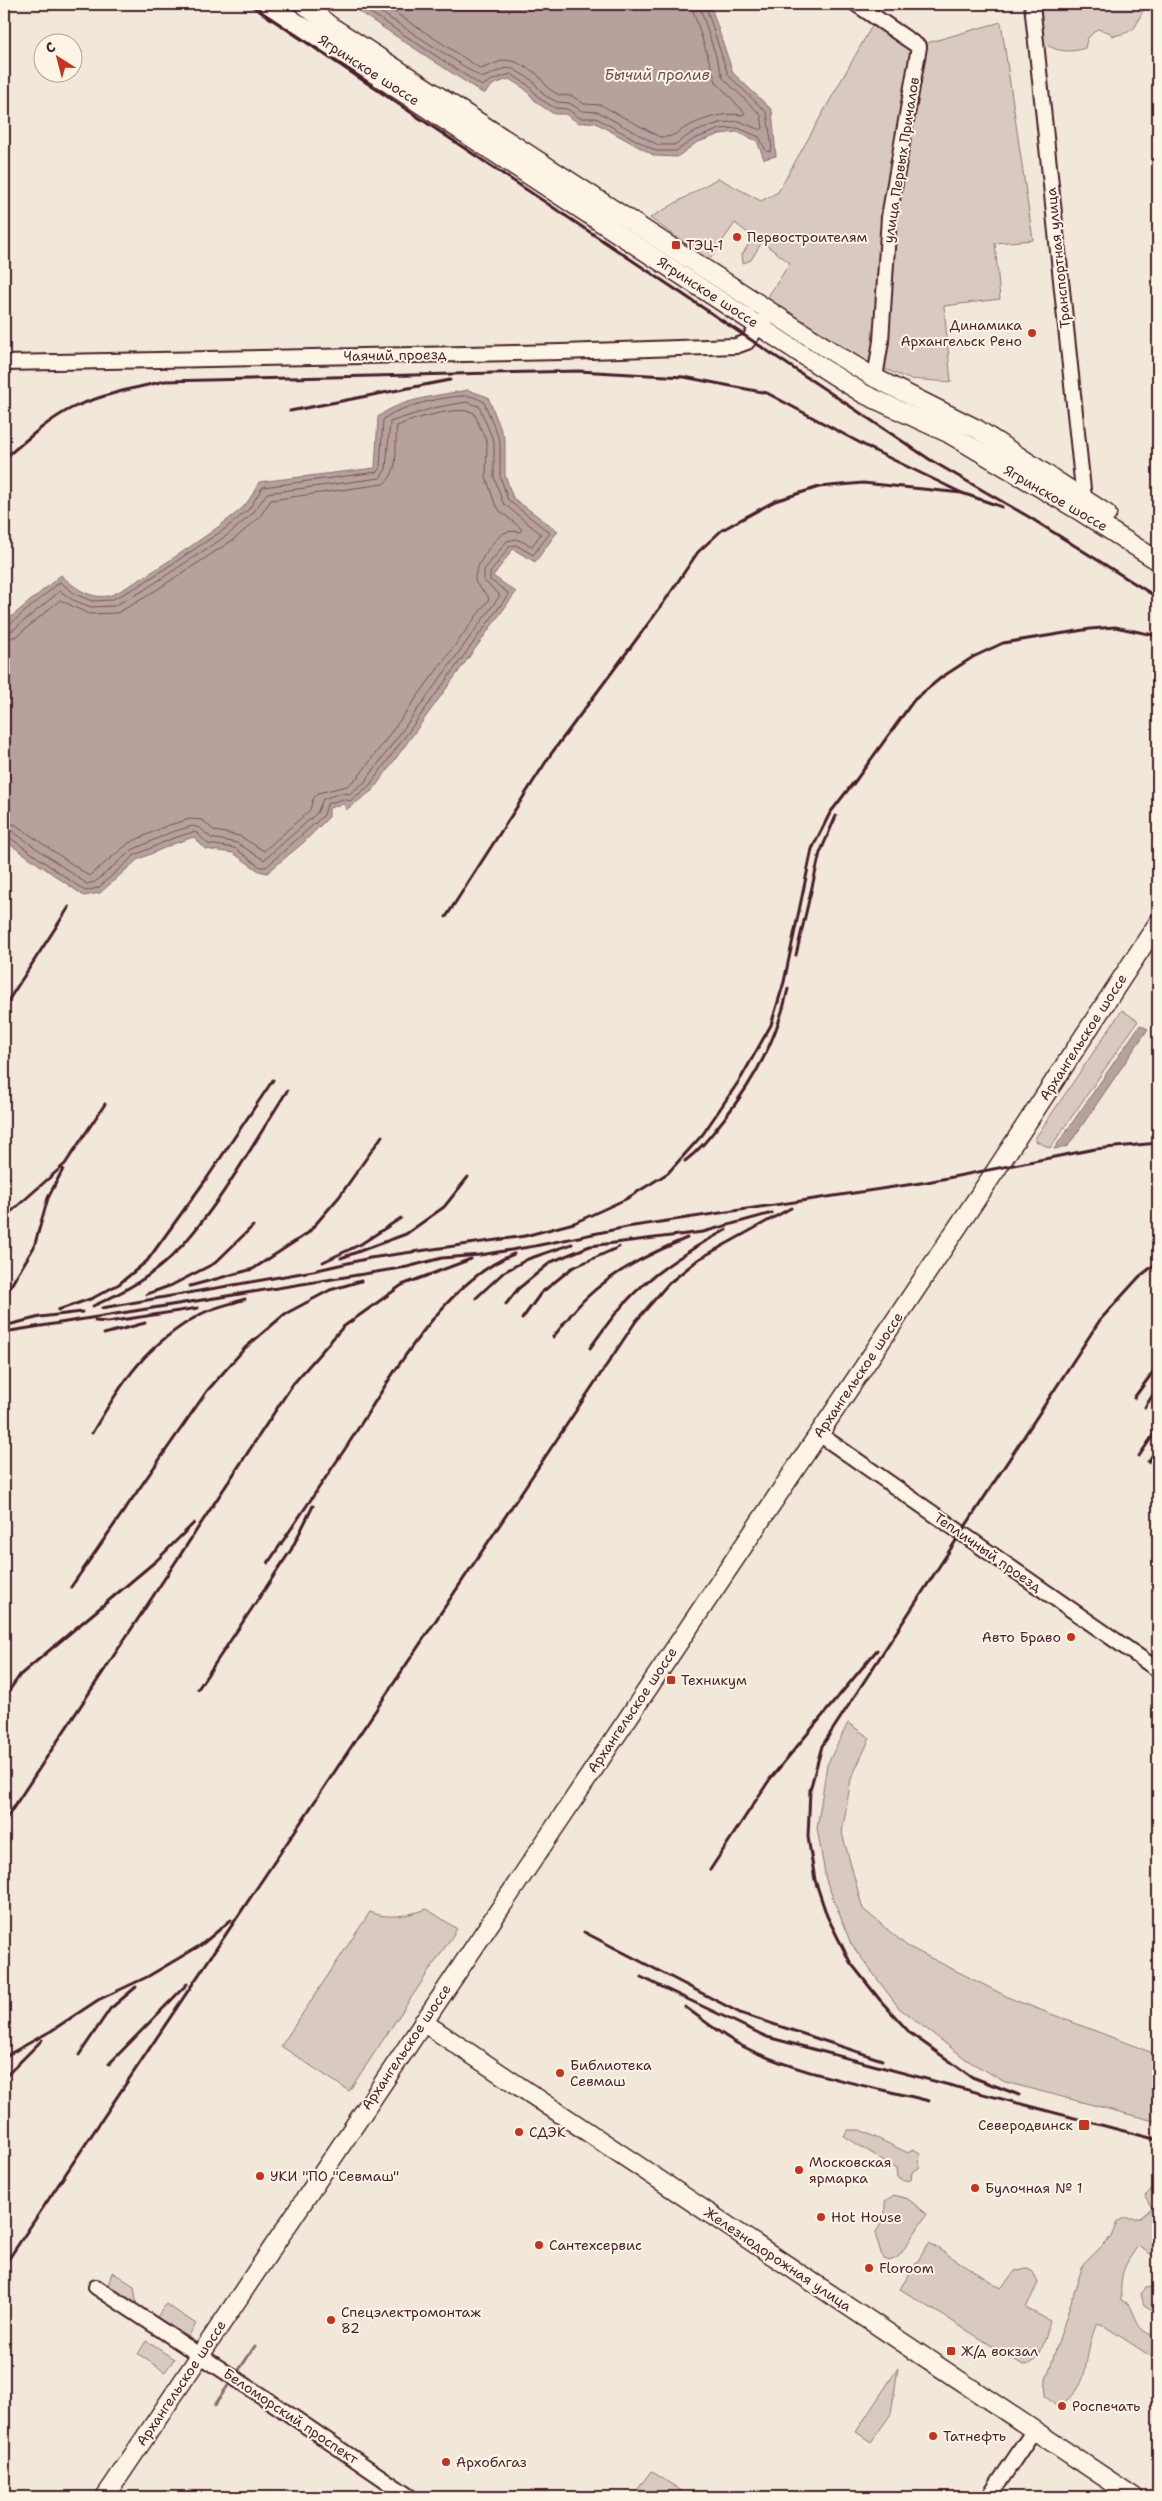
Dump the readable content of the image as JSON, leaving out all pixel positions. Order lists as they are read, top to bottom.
{
  "streets": {
    "main road": ["Ягринское шоссе", "Архангельское шоссе", "Железнодорожная улица"],
    "street": [
      "улица Первых Причалов",
      "Транспортная улица",
      "Чаячий проезд",
      "Тепличный проезд",
      "Беломорский проспект"
    ]
  },
  "crossings": [
    ["Ягринское шоссе", "улица Первых Причалов"],
    ["Ягринское шоссе", "Транспортная улица"],
    ["Ягринское шоссе", "Чаячий проезд"],
    ["Архангельское шоссе", "Тепличный проезд"],
    ["Архангельское шоссе", "Железнодорожная улица"],
    ["Архангельское шоссе", "Беломорский проспект"]
  ],
  "water": ["Бычий пролив"],
  "places": {
    "other": [
      "Первостроителям",
      "Динамика Архангельск Рено",
      "Авто Браво",
      "Библиотека Севмаш",
      "СДЭК",
      "Московская ярмарка",
      "УКИ \"ПО \"Севмаш\"",
      "Булочная № 1",
      "Hot House",
      "Сантехсервис",
      "Floroom",
      "Спецэлектромонтаж 82",
      "Роспечать",
      "Татнефть",
      "Архоблгаз"
    ],
    "transit": [
      "ТЭЦ-1",
      "Техникум",
      "Северодвинск",
      "Ж/д вокзал"
    ]
  },
  "north": "top left"
}
